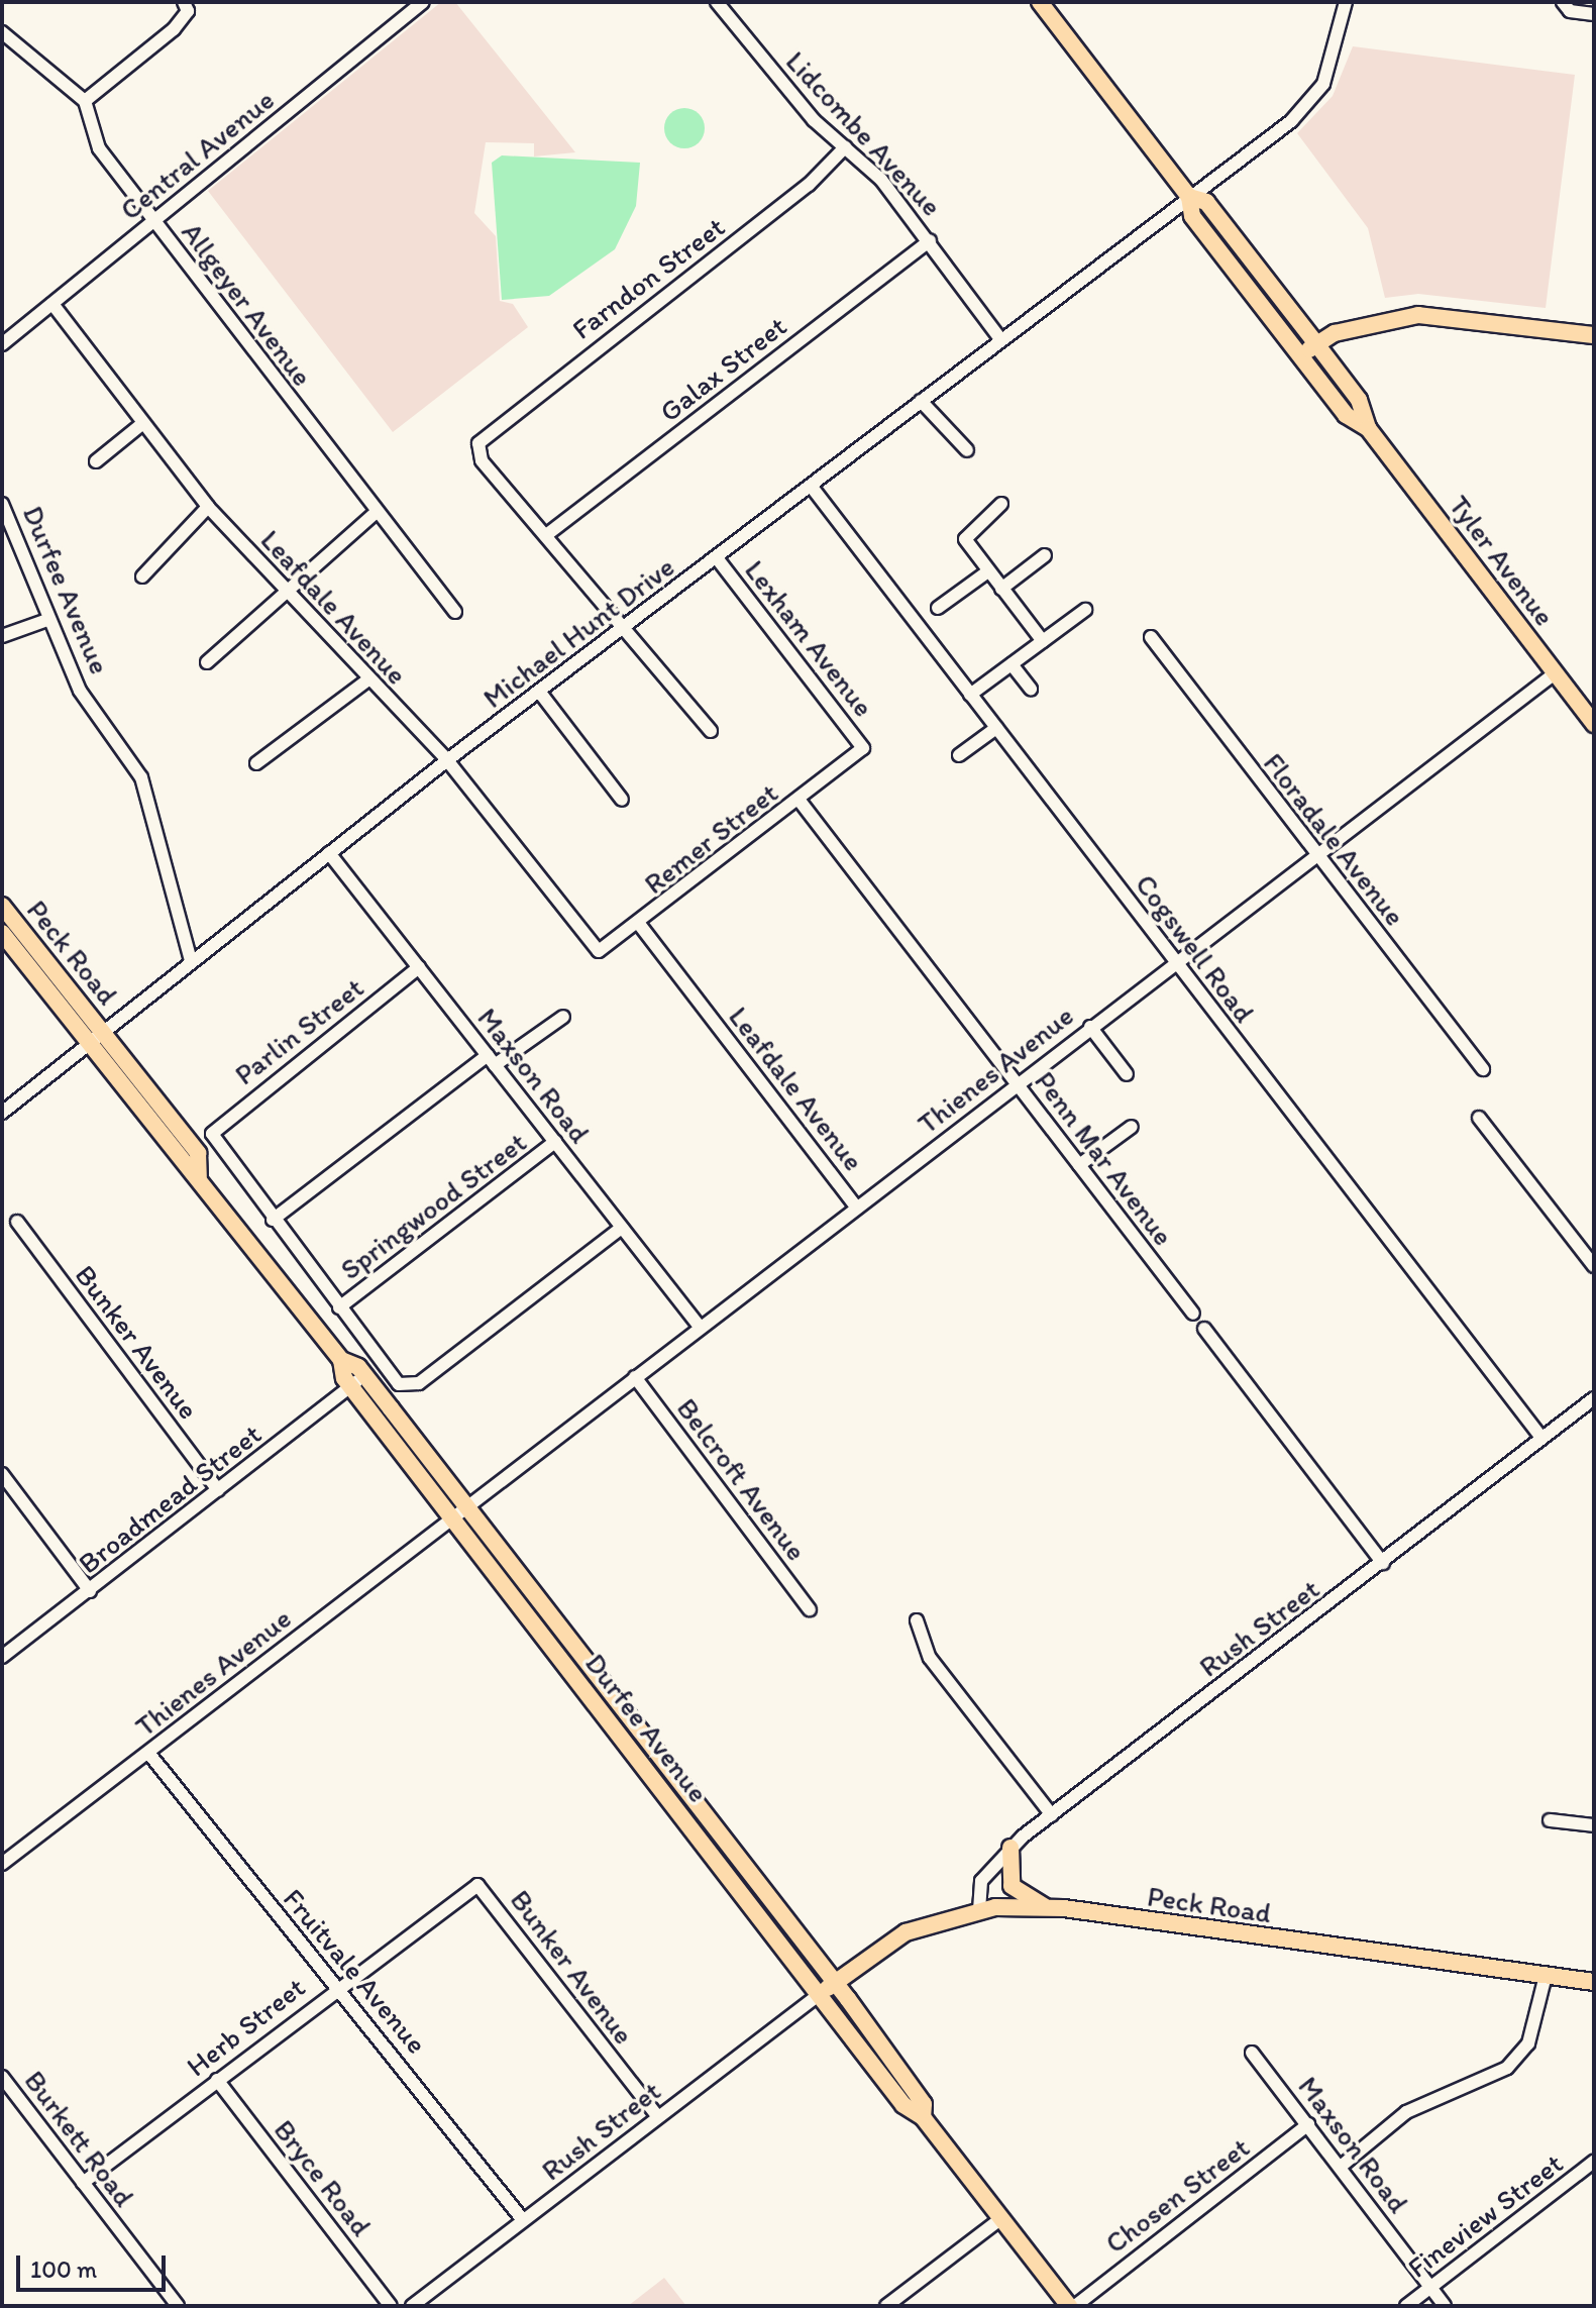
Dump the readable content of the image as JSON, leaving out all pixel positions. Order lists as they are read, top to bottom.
{
  "streets": {
    "main road": ["Tyler Avenue", "Durfee Avenue", "Peck Road"],
    "street": [
      "Lidcombe Avenue",
      "Central Avenue",
      "Farndon Street",
      "Allgeyer Avenue",
      "Galax Street",
      "Leafdale Avenue",
      "Michael Hunt Drive",
      "Lexham Avenue",
      "Remer Street",
      "Floradale Avenue",
      "Cogswell Road",
      "Parlin Street",
      "Thienes Avenue",
      "Maxson Road",
      "Penn Mar Avenue",
      "Springwood Street",
      "Bunker Avenue",
      "Belcroft Avenue",
      "Broadmead Street",
      "Rush Street",
      "Fruitvale Avenue",
      "Herb Street",
      "Burkett Road",
      "Bryce Road",
      "Chosen Street",
      "Fineview Street"
    ]
  },
  "crossings": [
    ["Lidcombe Avenue", "Farndon Street"],
    ["Lidcombe Avenue", "Galax Street"],
    ["Lidcombe Avenue", "Michael Hunt Drive"],
    ["Central Avenue", "Allgeyer Avenue"],
    ["Central Avenue", "Leafdale Avenue"],
    ["Farndon Street", "Galax Street"],
    ["Tyler Avenue", "Michael Hunt Drive"],
    ["Tyler Avenue", "Thienes Avenue"],
    ["Durfee Avenue", "Michael Hunt Drive"],
    ["Durfee Avenue", "Peck Road"],
    ["Durfee Avenue", "Thienes Avenue"],
    ["Durfee Avenue", "Broadmead Street"],
    ["Durfee Avenue", "Rush Street"],
    ["Leafdale Avenue", "Michael Hunt Drive"],
    ["Leafdale Avenue", "Remer Street"],
    ["Leafdale Avenue", "Thienes Avenue"],
    ["Michael Hunt Drive", "Lexham Avenue"],
    ["Michael Hunt Drive", "Cogswell Road"],
    ["Michael Hunt Drive", "Peck Road"],
    ["Michael Hunt Drive", "Maxson Road"],
    ["Lexham Avenue", "Remer Street"],
    ["Remer Street", "Penn Mar Avenue"],
    ["Floradale Avenue", "Thienes Avenue"],
    ["Cogswell Road", "Thienes Avenue"],
    ["Cogswell Road", "Rush Street"],
    ["Peck Road", "Rush Street"],
    ["Parlin Street", "Maxson Road"],
    ["Thienes Avenue", "Maxson Road"],
    ["Thienes Avenue", "Penn Mar Avenue"],
    ["Thienes Avenue", "Belcroft Avenue"],
    ["Thienes Avenue", "Fruitvale Avenue"],
    ["Maxson Road", "Springwood Street"],
    ["Maxson Road", "Chosen Street"],
    ["Maxson Road", "Fineview Street"],
    ["Bunker Avenue", "Broadmead Street"],
    ["Bunker Avenue", "Rush Street"],
    ["Bunker Avenue", "Herb Street"],
    ["Rush Street", "Fruitvale Avenue"],
    ["Fruitvale Avenue", "Herb Street"],
    ["Herb Street", "Burkett Road"],
    ["Herb Street", "Bryce Road"]
  ],
  "scale_bar": "100 m"
}
